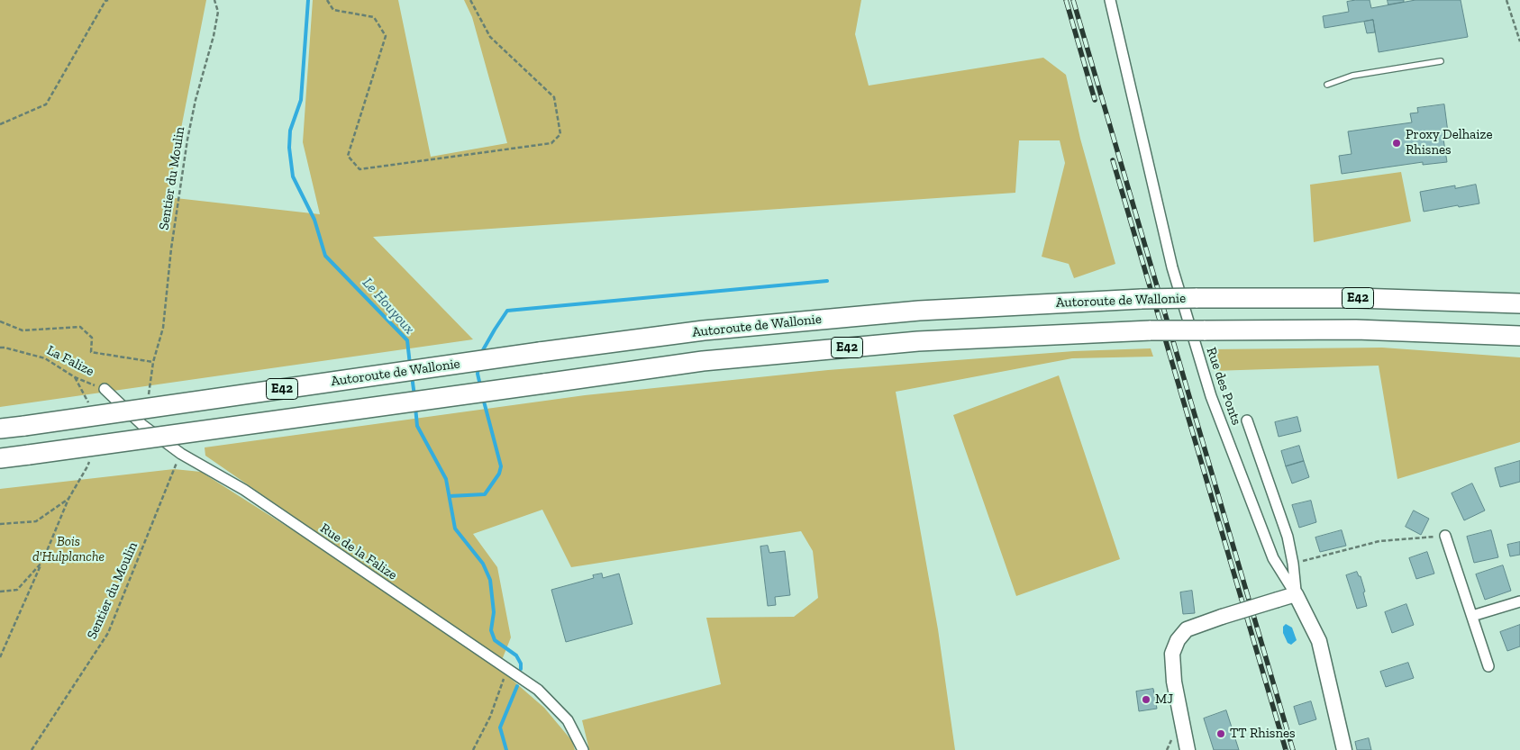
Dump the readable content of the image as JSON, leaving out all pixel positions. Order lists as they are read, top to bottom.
{
  "streets": {
    "highway": ["E42", "Autoroute de Wallonie"],
    "street": ["Rue des Ponts", "Rue de la Falize"],
    "path": ["Sentier du Moulin", "La Falize"]
  },
  "crossings": [
    ["Sentier du Moulin", "Rue de la Falize"],
    ["La Falize", "Rue de la Falize"]
  ],
  "water": ["Le Houyoux"],
  "parks": ["Bois d'Hulplanche"],
  "places": ["Proxy Delhaize Rhisnes", "MJ", "TT Rhisnes"]
}
